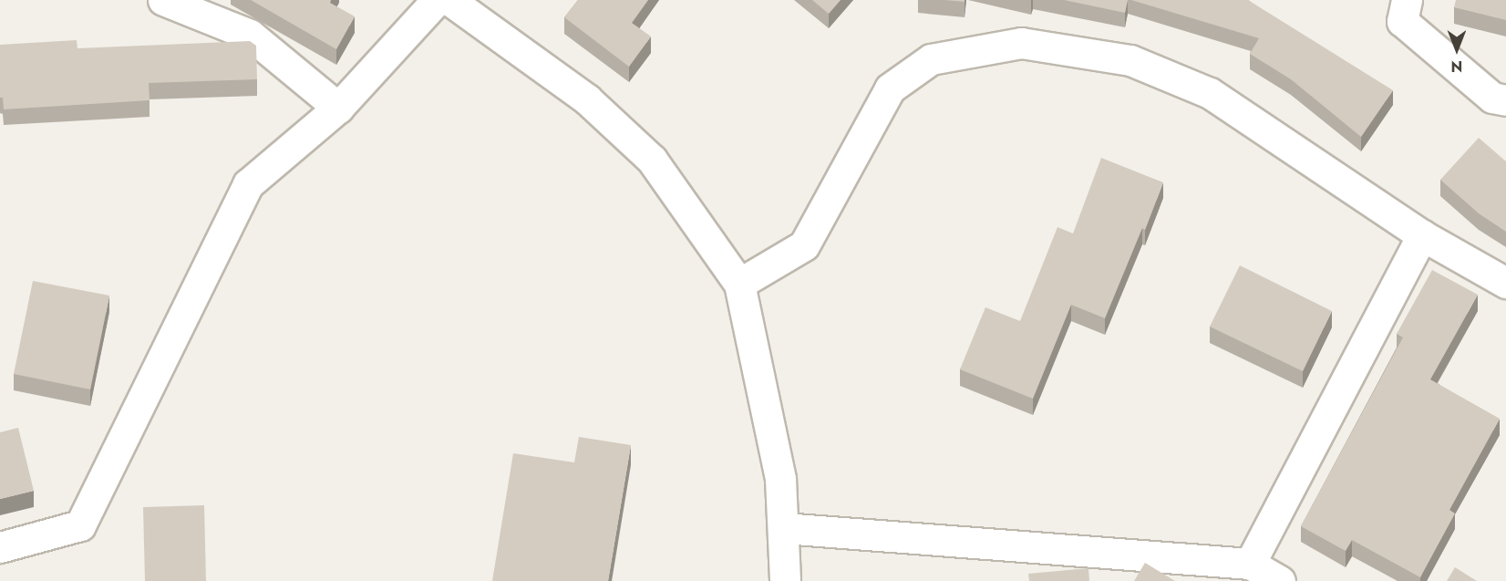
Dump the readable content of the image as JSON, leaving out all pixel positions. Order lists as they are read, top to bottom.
{
  "north": "bottom"
}
